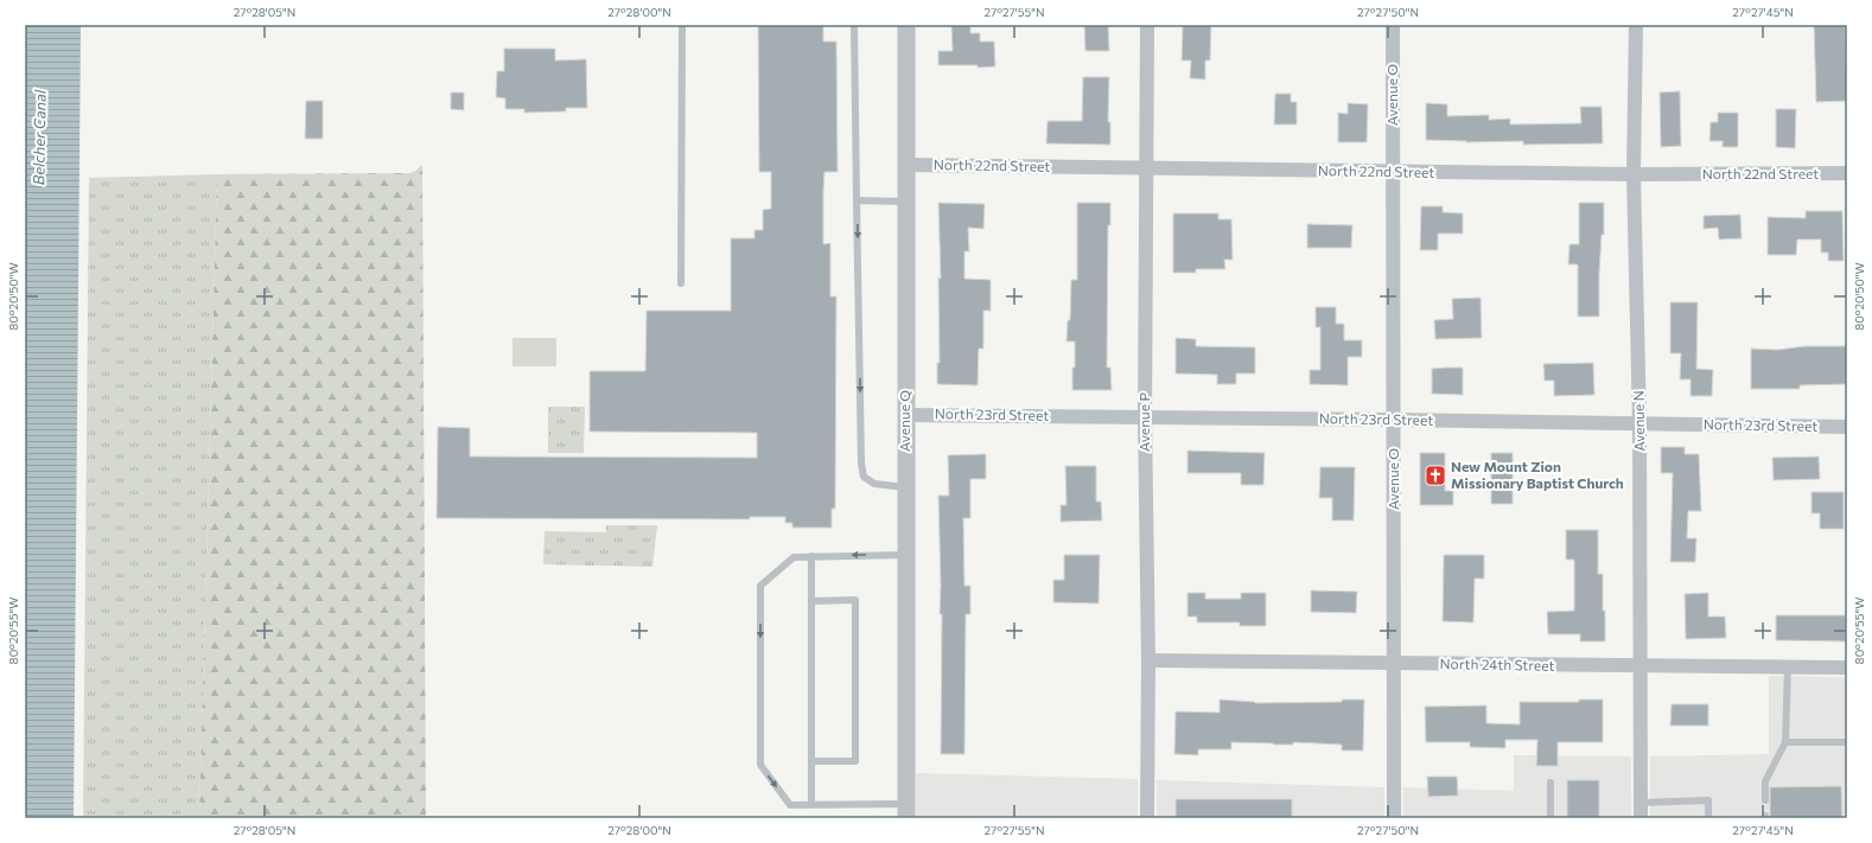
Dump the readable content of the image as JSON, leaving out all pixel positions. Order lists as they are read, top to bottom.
{
  "streets": {
    "street": [
      "Avenue O",
      "North 22nd Street",
      "North 23rd Street",
      "Avenue Q",
      "Avenue N",
      "Avenue P",
      "North 24th Street"
    ]
  },
  "crossings": [
    ["Avenue O", "North 22nd Street"],
    ["Avenue O", "North 23rd Street"],
    ["Avenue O", "North 24th Street"],
    ["North 22nd Street", "Avenue Q"],
    ["North 22nd Street", "Avenue N"],
    ["North 22nd Street", "Avenue P"],
    ["North 23rd Street", "Avenue Q"],
    ["North 23rd Street", "Avenue N"],
    ["North 23rd Street", "Avenue P"],
    ["Avenue N", "North 24th Street"],
    ["Avenue P", "North 24th Street"]
  ],
  "water": ["Belcher Canal"],
  "places": {
    "church": ["New Mount Zion Missionary Baptist Church"]
  },
  "coordinates": [
    "27°28'05\"N",
    "27°28'00\"N",
    "27°27'55\"N",
    "27°27'50\"N",
    "27°27'45\"N",
    "80°20'50\"W",
    "80°20'55\"W"
  ]
}
